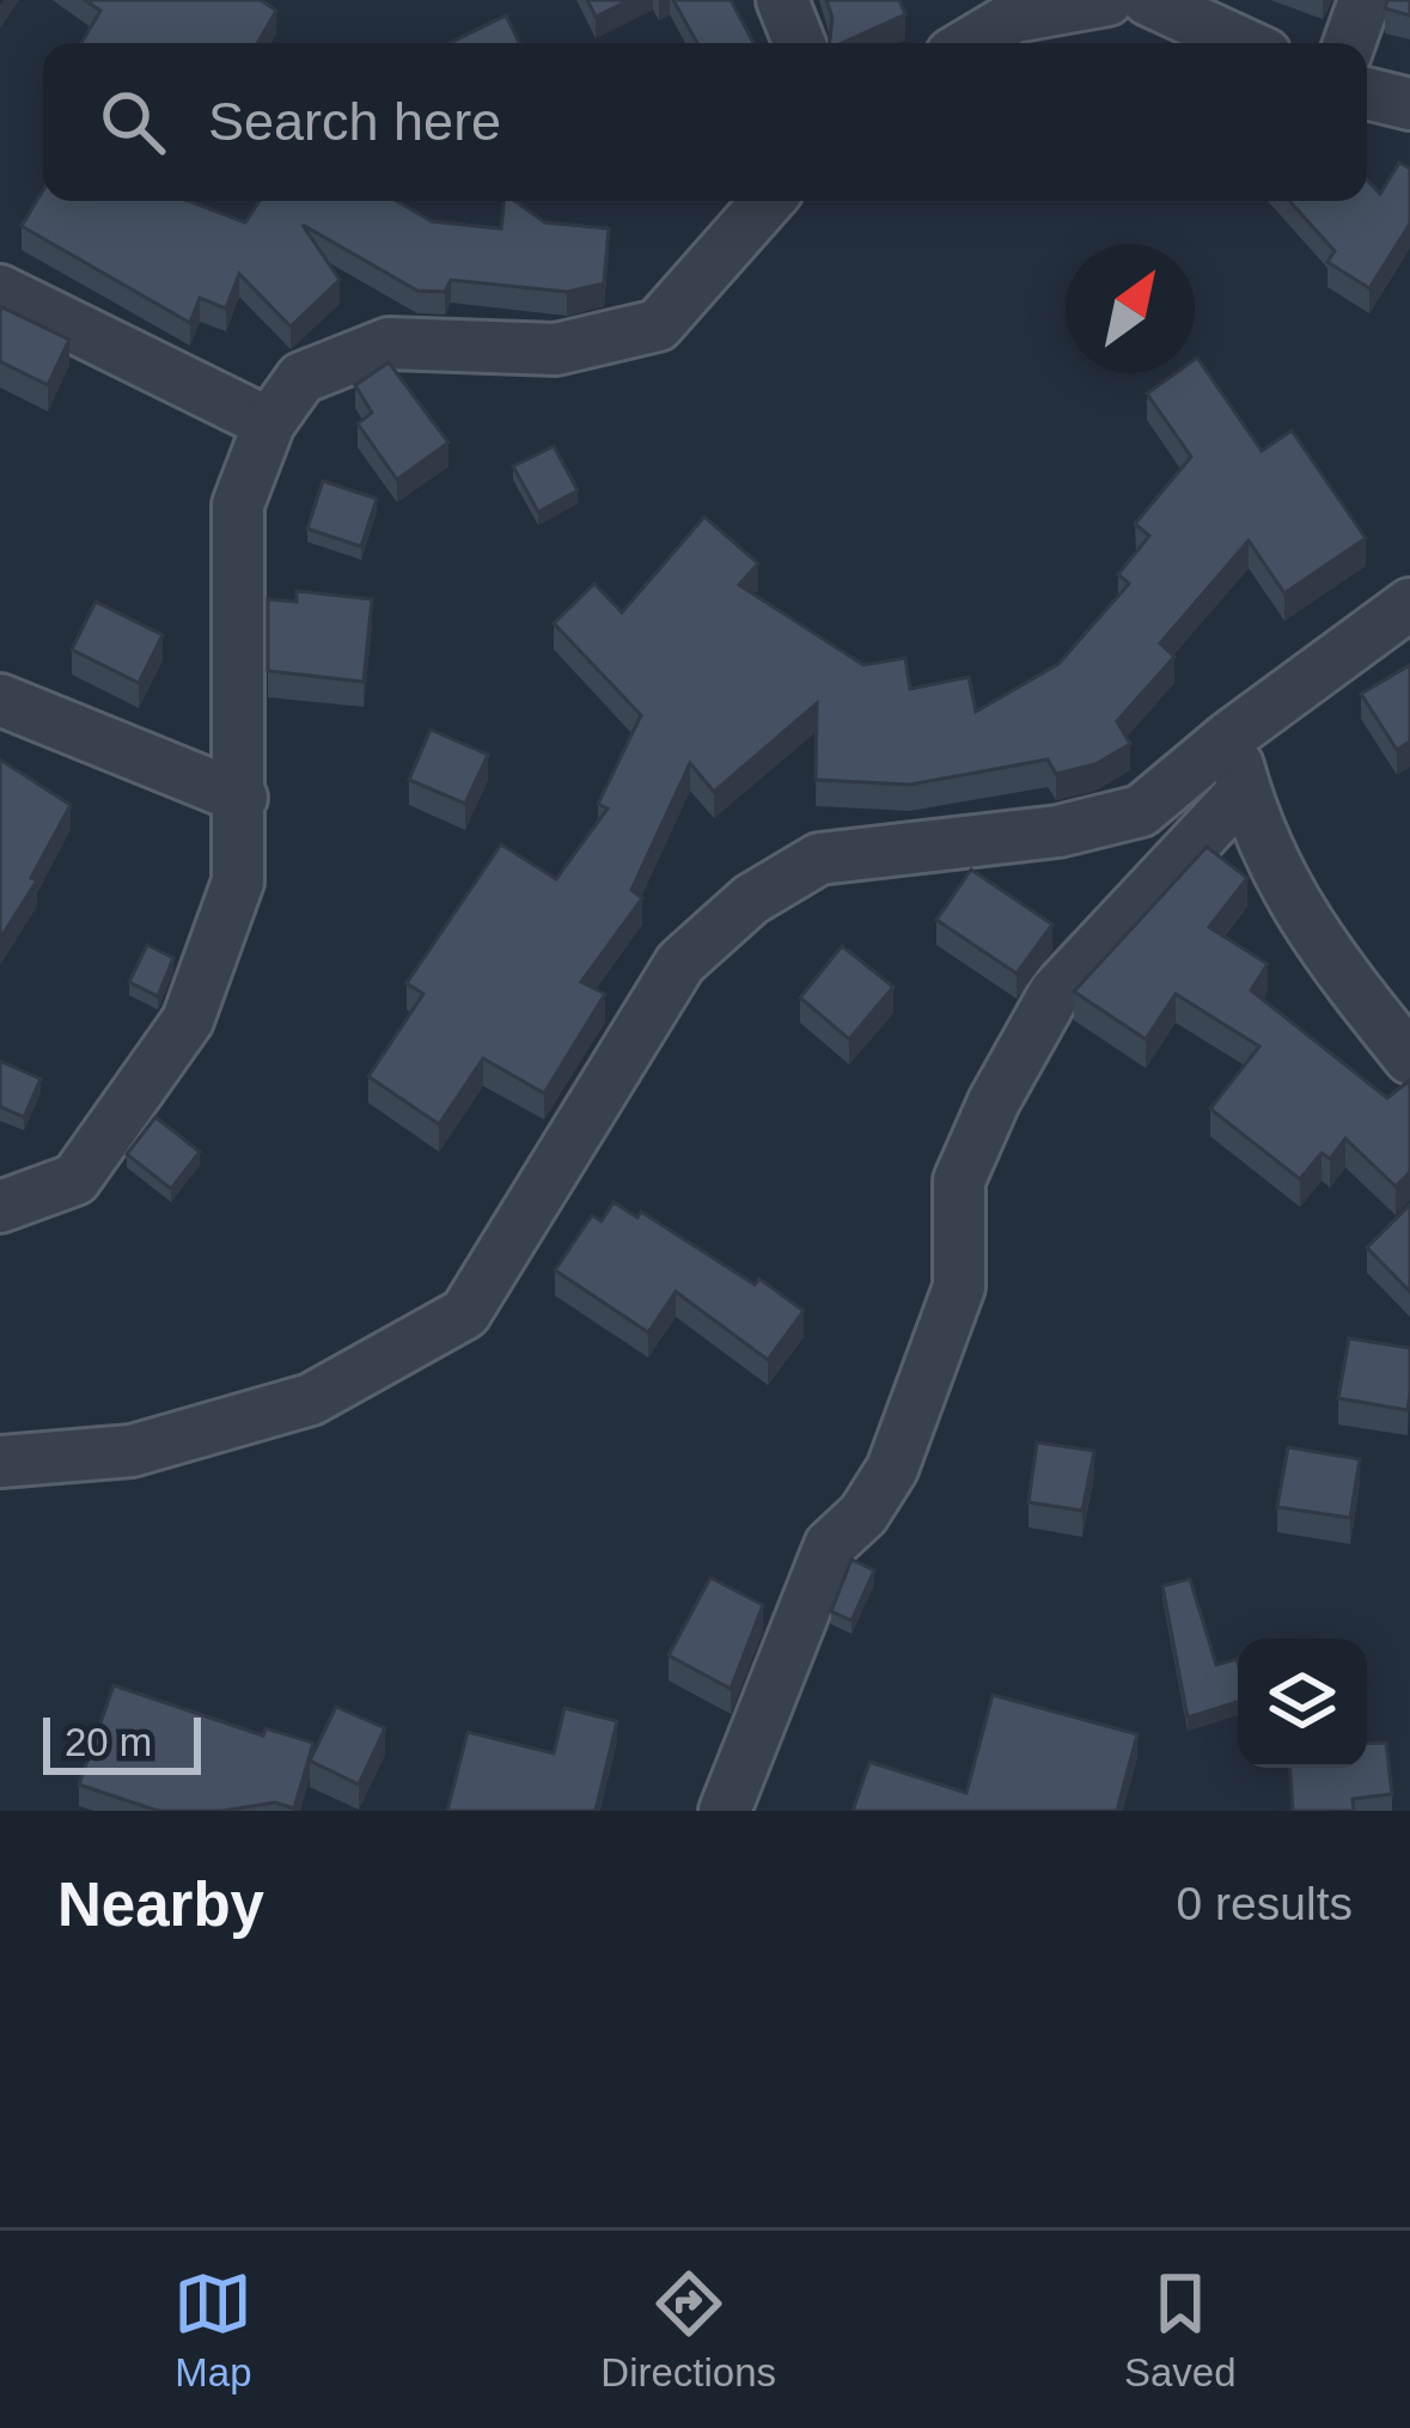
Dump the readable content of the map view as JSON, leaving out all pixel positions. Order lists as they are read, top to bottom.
{
  "scale_bar": "20 m",
  "north": "top right",
  "page": {
    "search": "Search here",
    "scale": "20 m",
    "heading": ["Nearby", "0 results"],
    "nav": ["Map", "Directions", "Saved"]
  }
}
